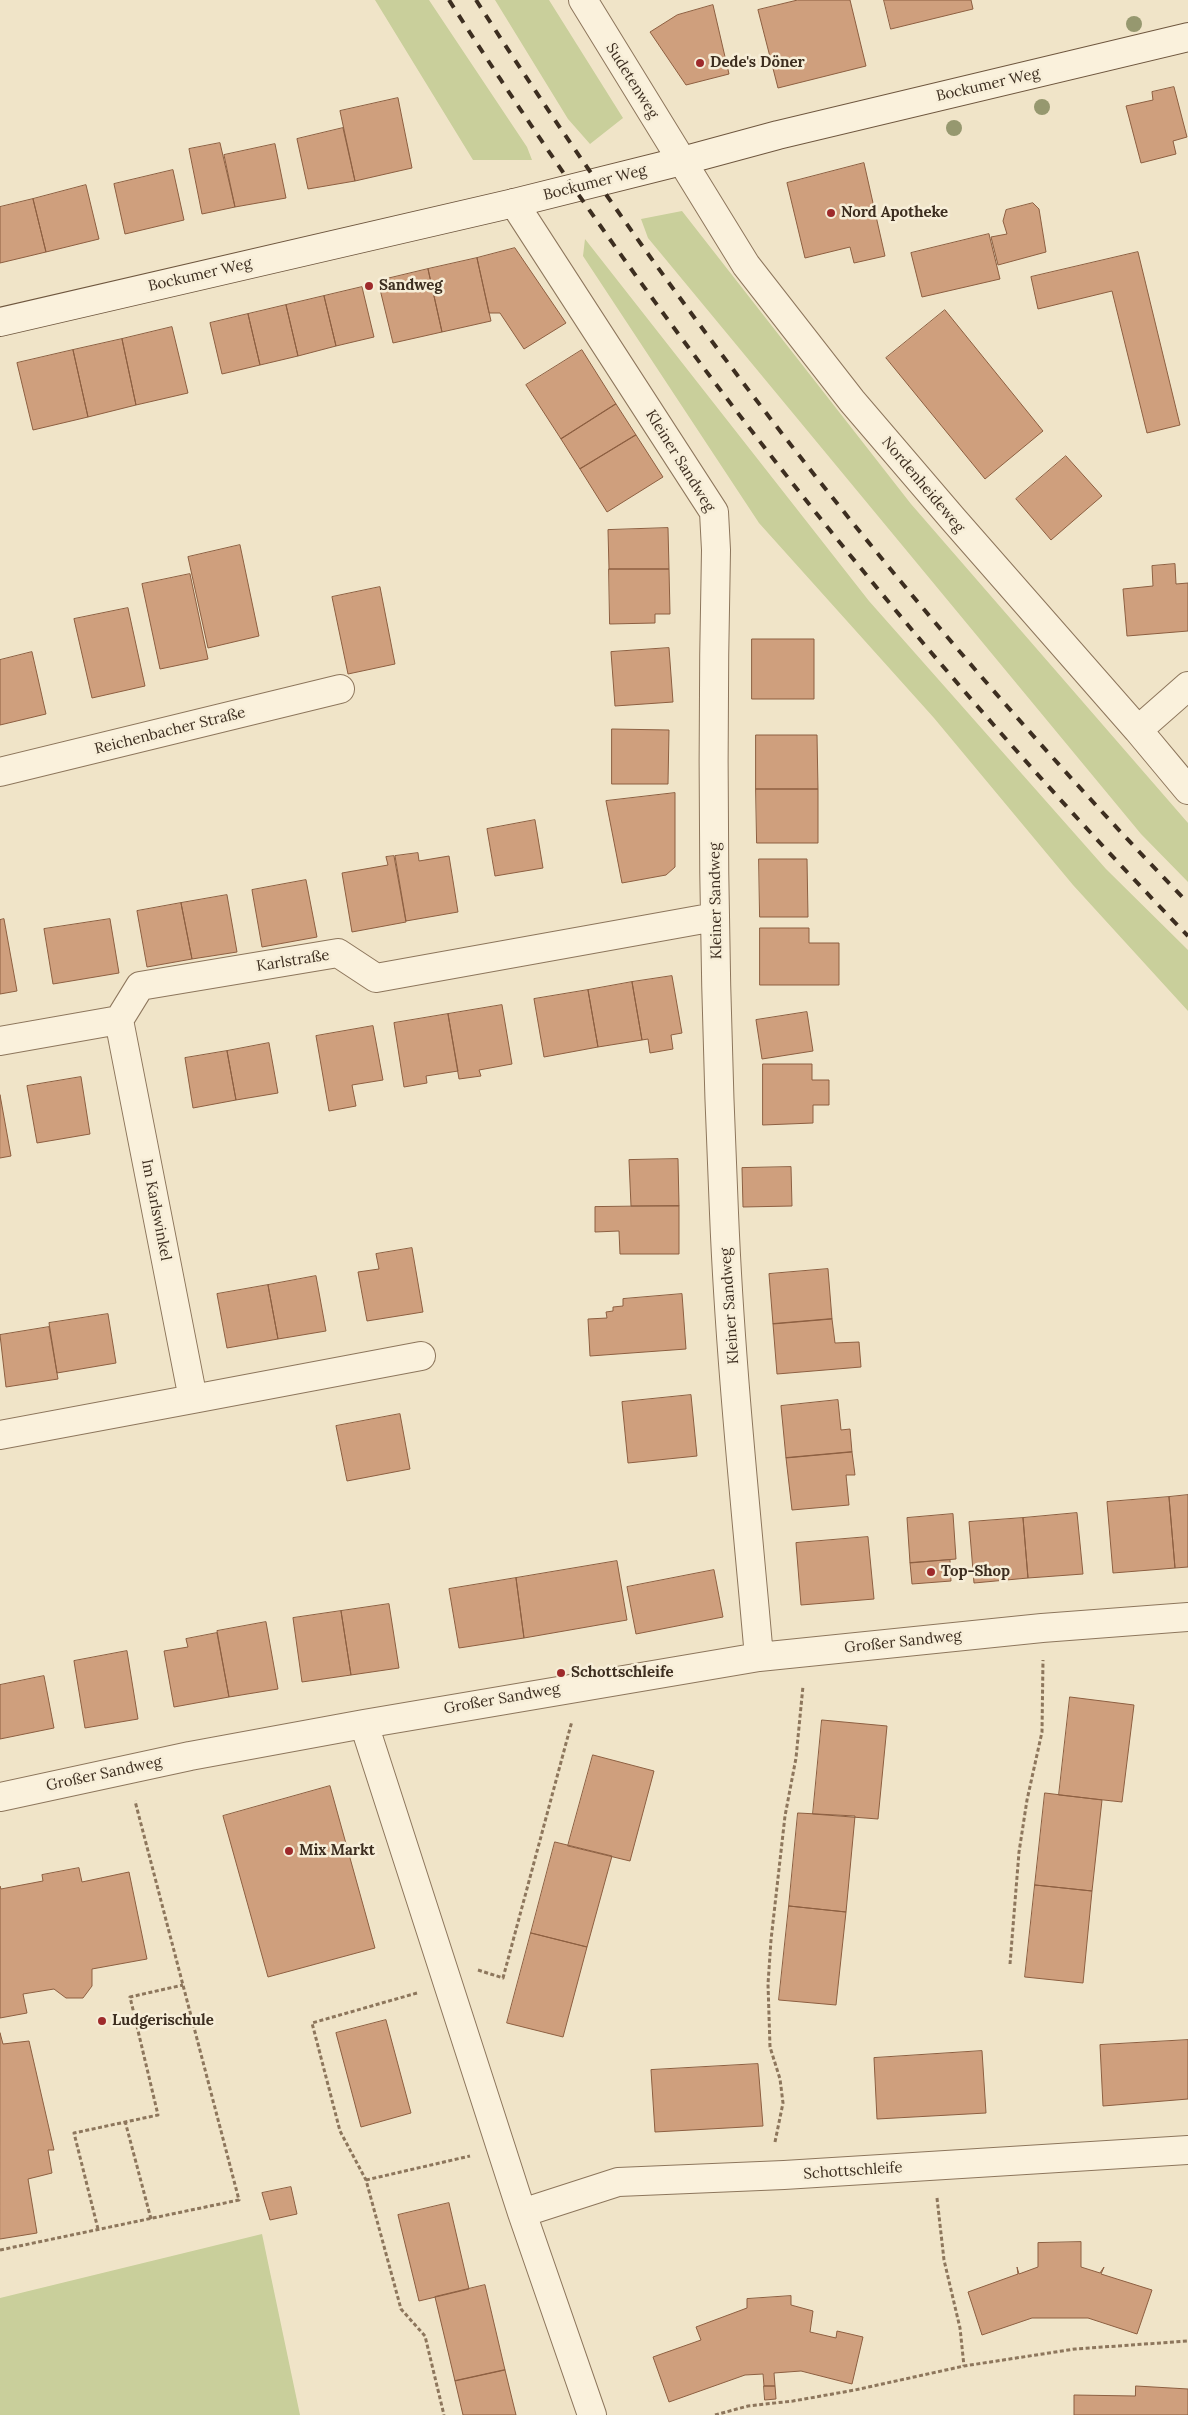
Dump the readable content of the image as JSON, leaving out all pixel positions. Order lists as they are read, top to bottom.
{
  "streets": {
    "street": [
      "Sudetenweg",
      "Bockumer Weg",
      "Kleiner Sandweg",
      "Nordenheideweg",
      "Reichenbacher Straße",
      "Karlstraße",
      "Im Karlswinkel",
      "Großer Sandweg",
      "Schottschleife"
    ]
  },
  "crossings": [
    ["Sudetenweg", "Bockumer Weg"],
    ["Sudetenweg", "Nordenheideweg"],
    ["Bockumer Weg", "Kleiner Sandweg"],
    ["Bockumer Weg", "Nordenheideweg"],
    ["Kleiner Sandweg", "Karlstraße"],
    ["Kleiner Sandweg", "Großer Sandweg"],
    ["Karlstraße", "Im Karlswinkel"]
  ],
  "places": [
    "Dede's Döner",
    "Nord Apotheke",
    "Sandweg",
    "Top-Shop",
    "Schottschleife",
    "Mix Markt",
    "Ludgerischule"
  ]
}
